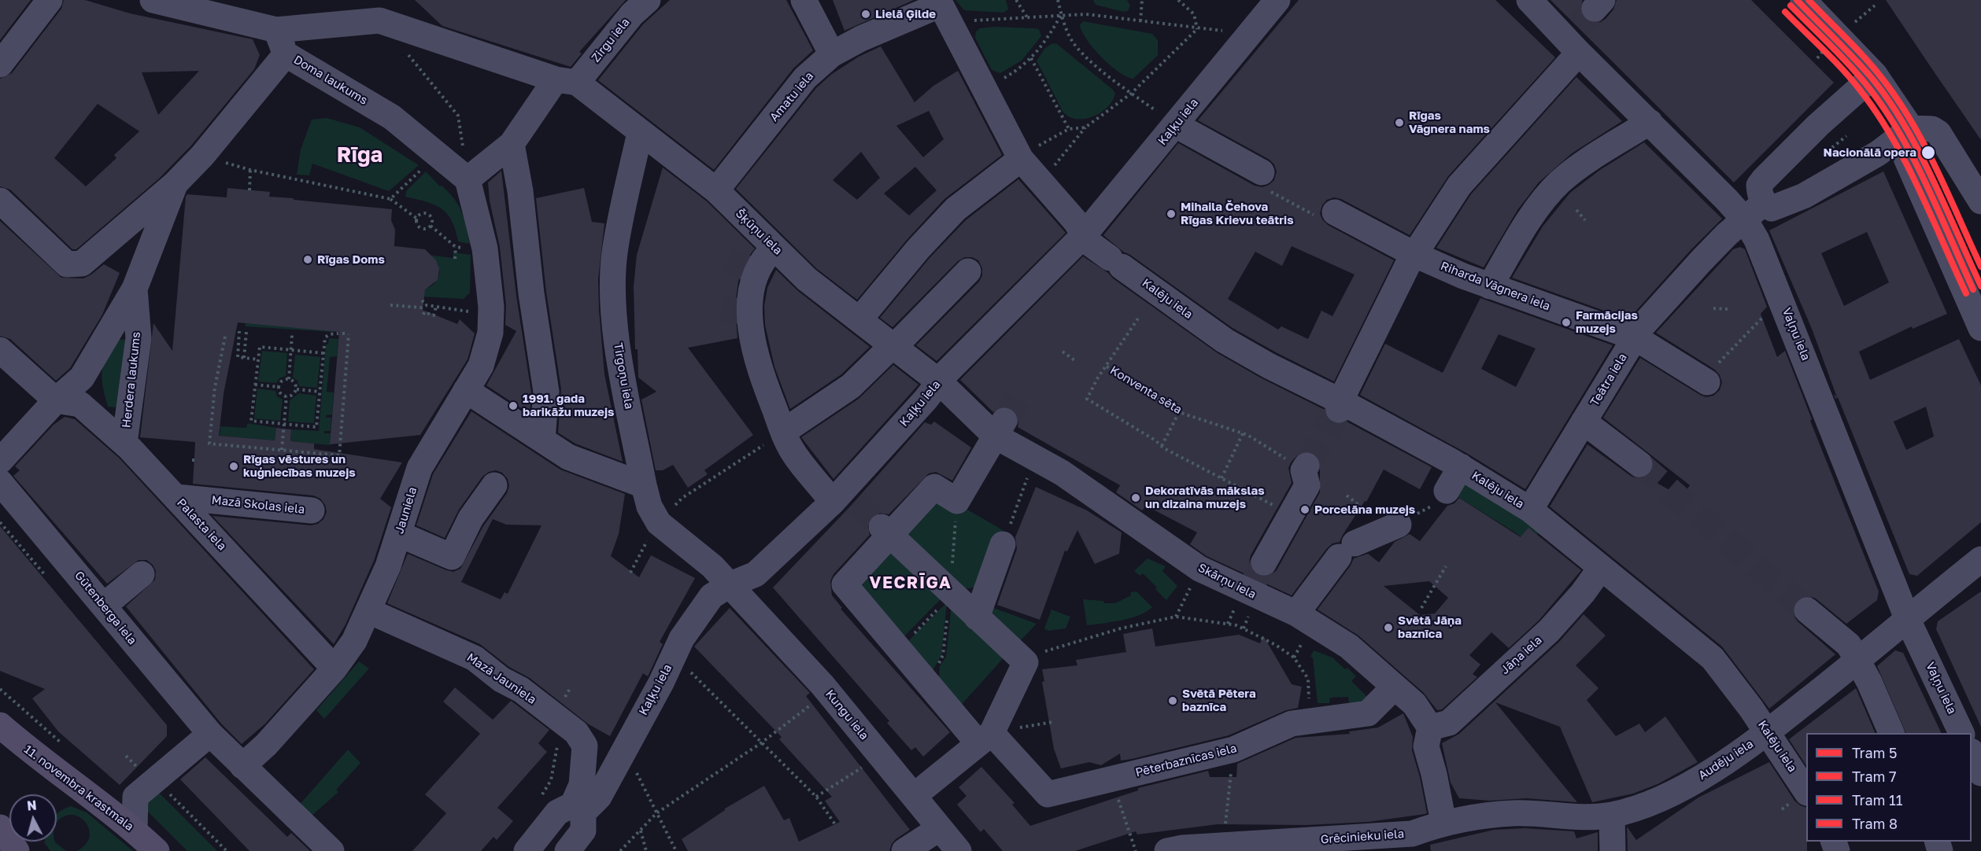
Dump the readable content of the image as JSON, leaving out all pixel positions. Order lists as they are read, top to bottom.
{
  "streets": {
    "main road": ["11. novembra krastmala"],
    "street": [
      "Zirgu iela",
      "Doma laukums",
      "Amatu iela",
      "Kaļķu iela",
      "Šķūņu iela",
      "Riharda Vāgnera iela",
      "Kalēju iela",
      "Vaļņu iela",
      "Tirgoņu iela",
      "Herdera laukums",
      "Teātra iela",
      "Mazā Skolas iela",
      "Jauniela",
      "Palasta iela",
      "Skārņu iela",
      "Gūtenberga iela",
      "Jāņa iela",
      "Mazā Jauniela",
      "Kungu iela",
      "Audēju iela",
      "Pēterbaznīcas iela",
      "Grēcinieku iela"
    ],
    "path": ["Konventa sēta"]
  },
  "crossings": [
    ["Zirgu iela", "Šķūņu iela"],
    ["Doma laukums", "Herdera laukums"],
    ["Doma laukums", "Jauniela"],
    ["Amatu iela", "Šķūņu iela"],
    ["Amatu iela", "Kalēju iela"],
    ["Kaļķu iela", "Šķūņu iela"],
    ["Kaļķu iela", "Kalēju iela"],
    ["Kaļķu iela", "Tirgoņu iela"],
    ["Kaļķu iela", "Skārņu iela"],
    ["Kaļķu iela", "Mazā Jauniela"],
    ["Kaļķu iela", "Kungu iela"],
    ["Šķūņu iela", "Tirgoņu iela"],
    ["Šķūņu iela", "Skārņu iela"],
    ["Riharda Vāgnera iela", "Teātra iela"],
    ["Kalēju iela", "Teātra iela"],
    ["Kalēju iela", "Jāņa iela"],
    ["Kalēju iela", "Audēju iela"],
    ["Vaļņu iela", "Teātra iela"],
    ["Vaļņu iela", "Audēju iela"],
    ["Tirgoņu iela", "Kungu iela"],
    ["Herdera laukums", "Palasta iela"],
    ["Mazā Skolas iela", "Palasta iela"],
    ["Jauniela", "Palasta iela"],
    ["Jauniela", "Mazā Jauniela"],
    ["Skārņu iela", "Jāņa iela"],
    ["Skārņu iela", "Pēterbaznīcas iela"],
    ["Audēju iela", "Grēcinieku iela"]
  ],
  "districts": ["Rīga", "VECRĪGA"],
  "places": [
    "Lielā Ģilde",
    "Rīgas Vāgnera nams",
    "Nacionālā opera",
    "Mihaila Čehova Rīgas Krievu teātris",
    "Rīgas Doms",
    "Farmācijas muzejs",
    "1991. gada barikāžu muzejs",
    "Rīgas vēstures un kuģniecības muzejs",
    "Dekoratīvās mākslas un dizaina muzejs",
    "Porcelāna muzejs",
    "Svētā Jāņa baznīca",
    "Svētā Pētera baznīca"
  ],
  "lines": [
    "tram line 5",
    "tram line 11",
    "tram line 7",
    "tram line 8"
  ],
  "legend": [
    "Tram 5",
    "Tram 7",
    "Tram 11",
    "Tram 8"
  ],
  "north": "top"
}
